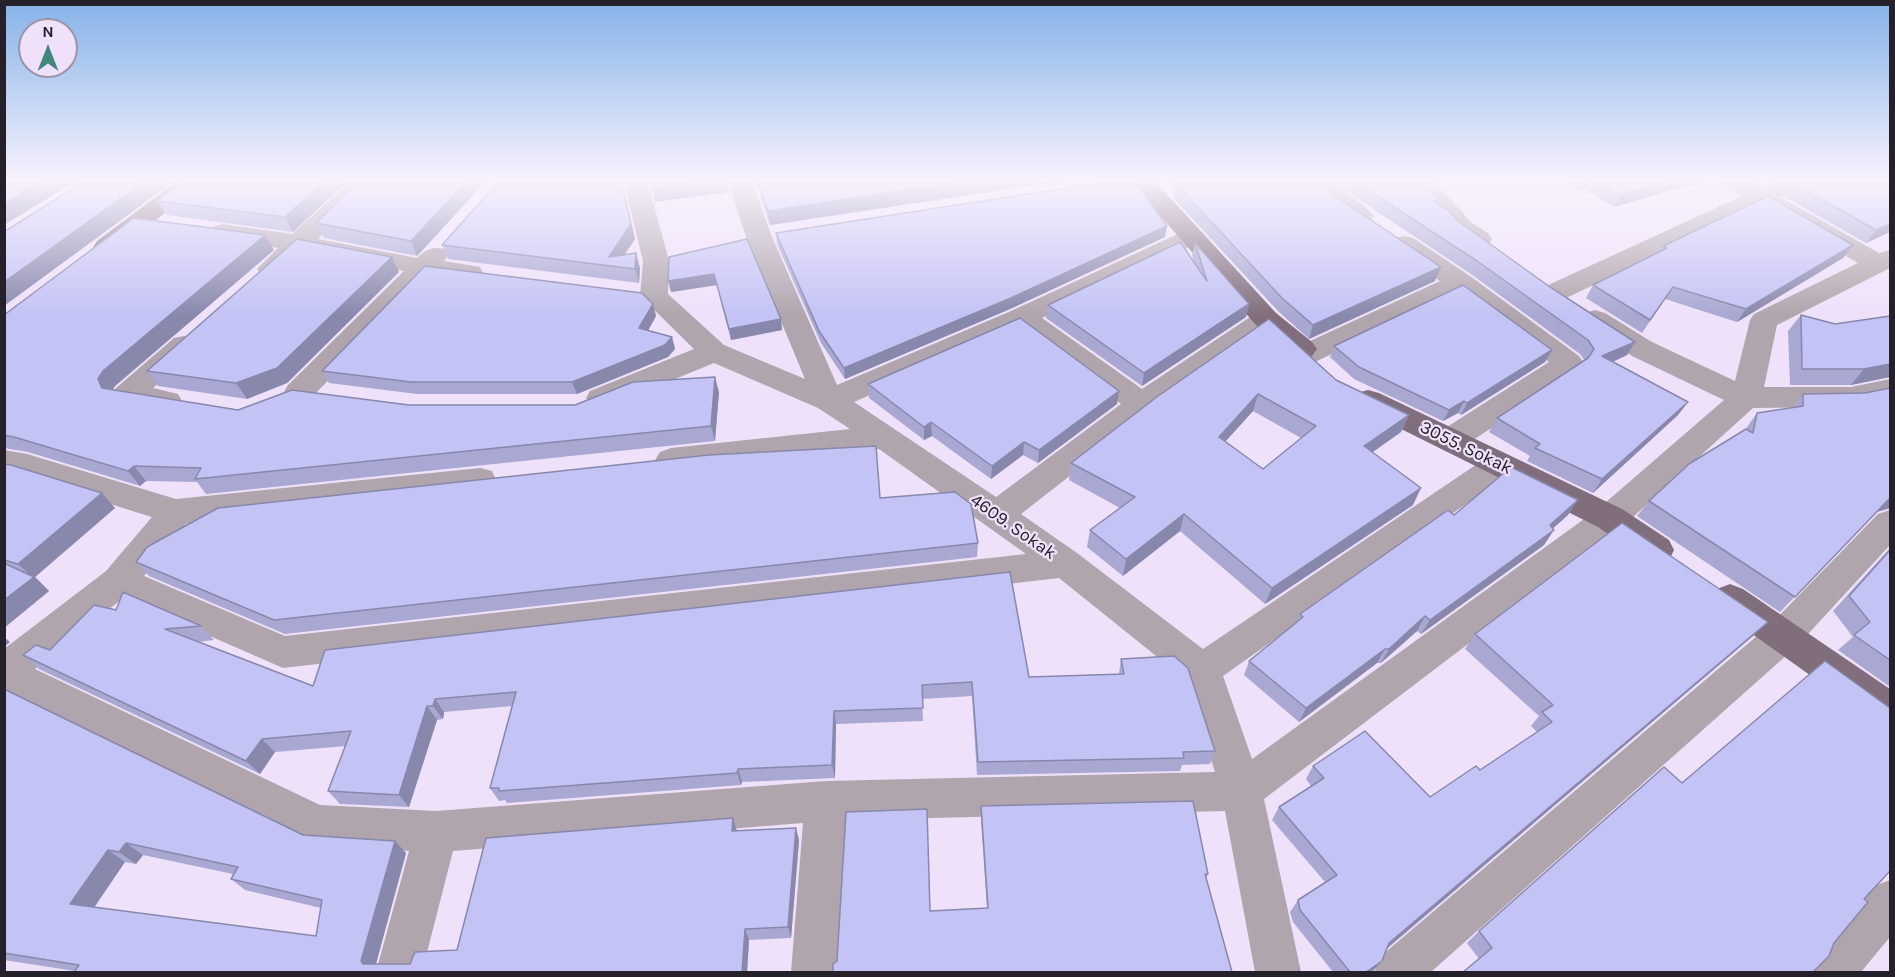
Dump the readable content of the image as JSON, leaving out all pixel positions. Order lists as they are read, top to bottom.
{
  "streets": {
    "main road": ["3055. Sokak"],
    "street": ["4609. Sokak"]
  },
  "north": "top"
}
